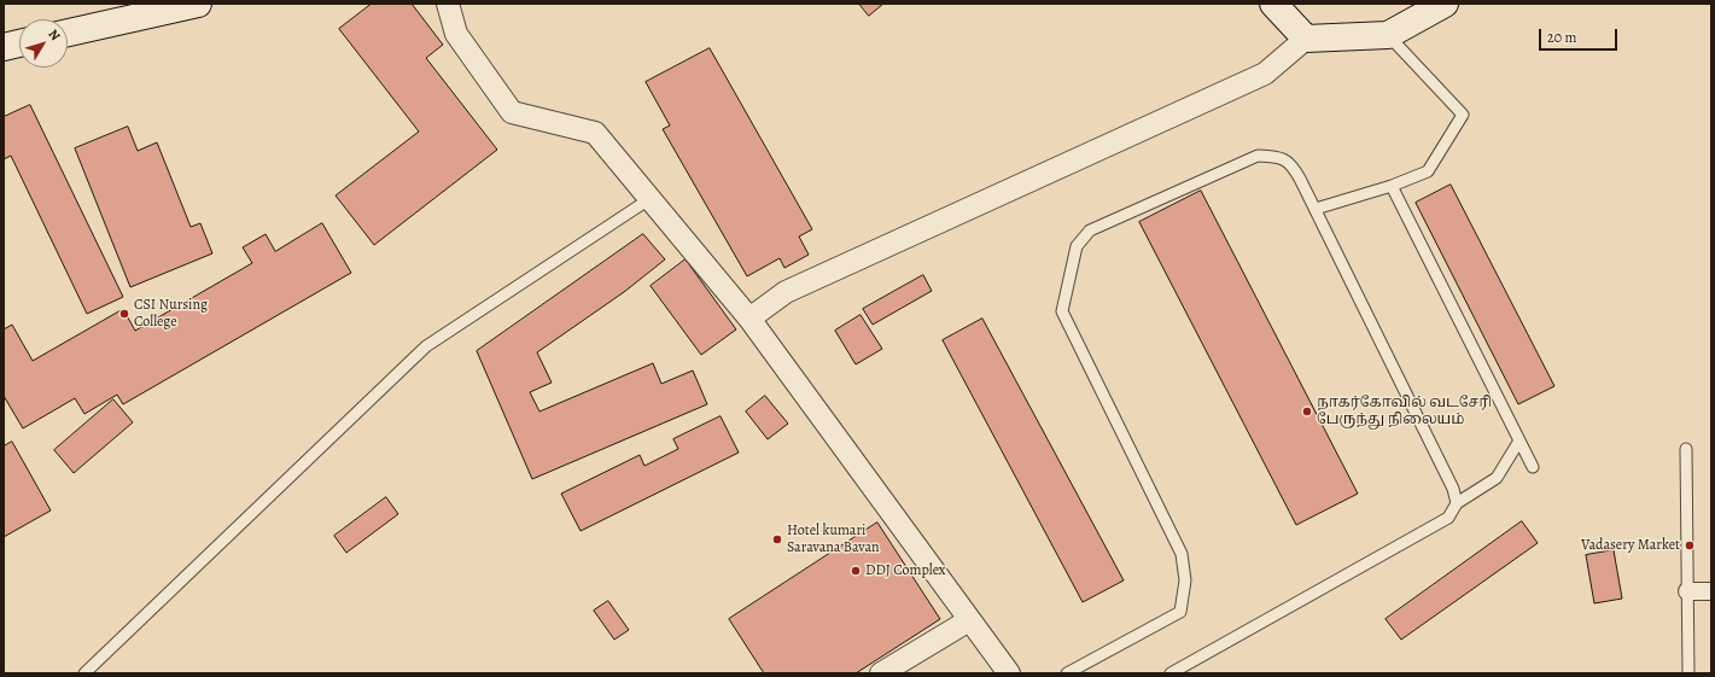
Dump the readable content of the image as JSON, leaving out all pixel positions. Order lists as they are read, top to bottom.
{
  "places": [
    "CSI Nursing College",
    "நாகர்கோவில் வடசேரி பேருந்து நிலையம்",
    "Hotel kumari Saravana Bavan",
    "Vadasery Market",
    "DDJ Complex"
  ],
  "scale_bar": "20 m",
  "north": "top right"
}
